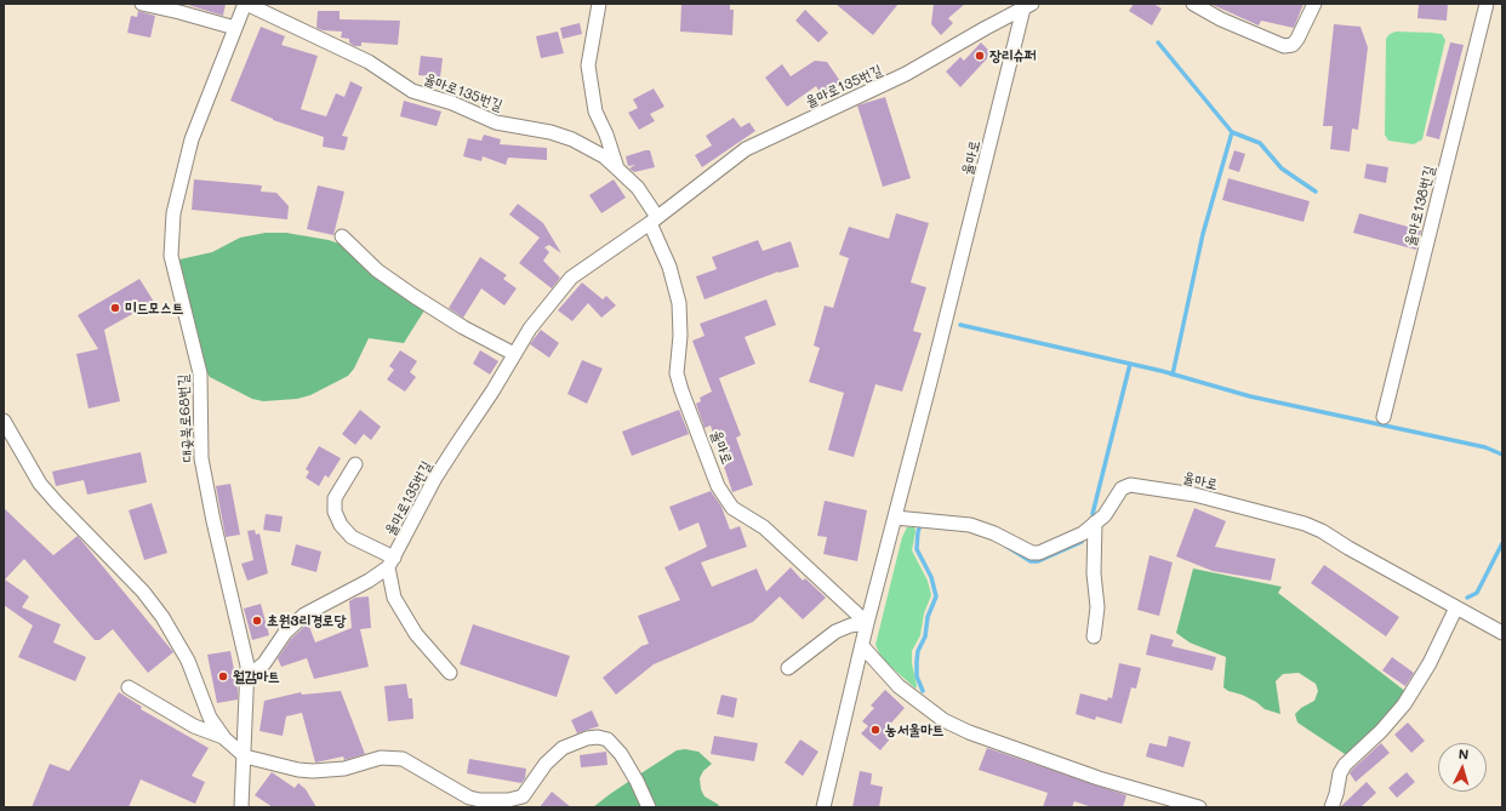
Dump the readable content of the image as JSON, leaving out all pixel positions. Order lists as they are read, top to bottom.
{
  "streets": {
    "street": [
      "율마로135번길",
      "율마로",
      "율마로138번길",
      "대곶북로68번길"
    ]
  },
  "crossings": [
    ["율마로135번길", "율마로"],
    ["율마로135번길", "대곶북로68번길"]
  ],
  "places": [
    "장리슈퍼",
    "미드모스트",
    "초원3리경로당",
    "월감마트",
    "농서울마트"
  ],
  "north": "top"
}
